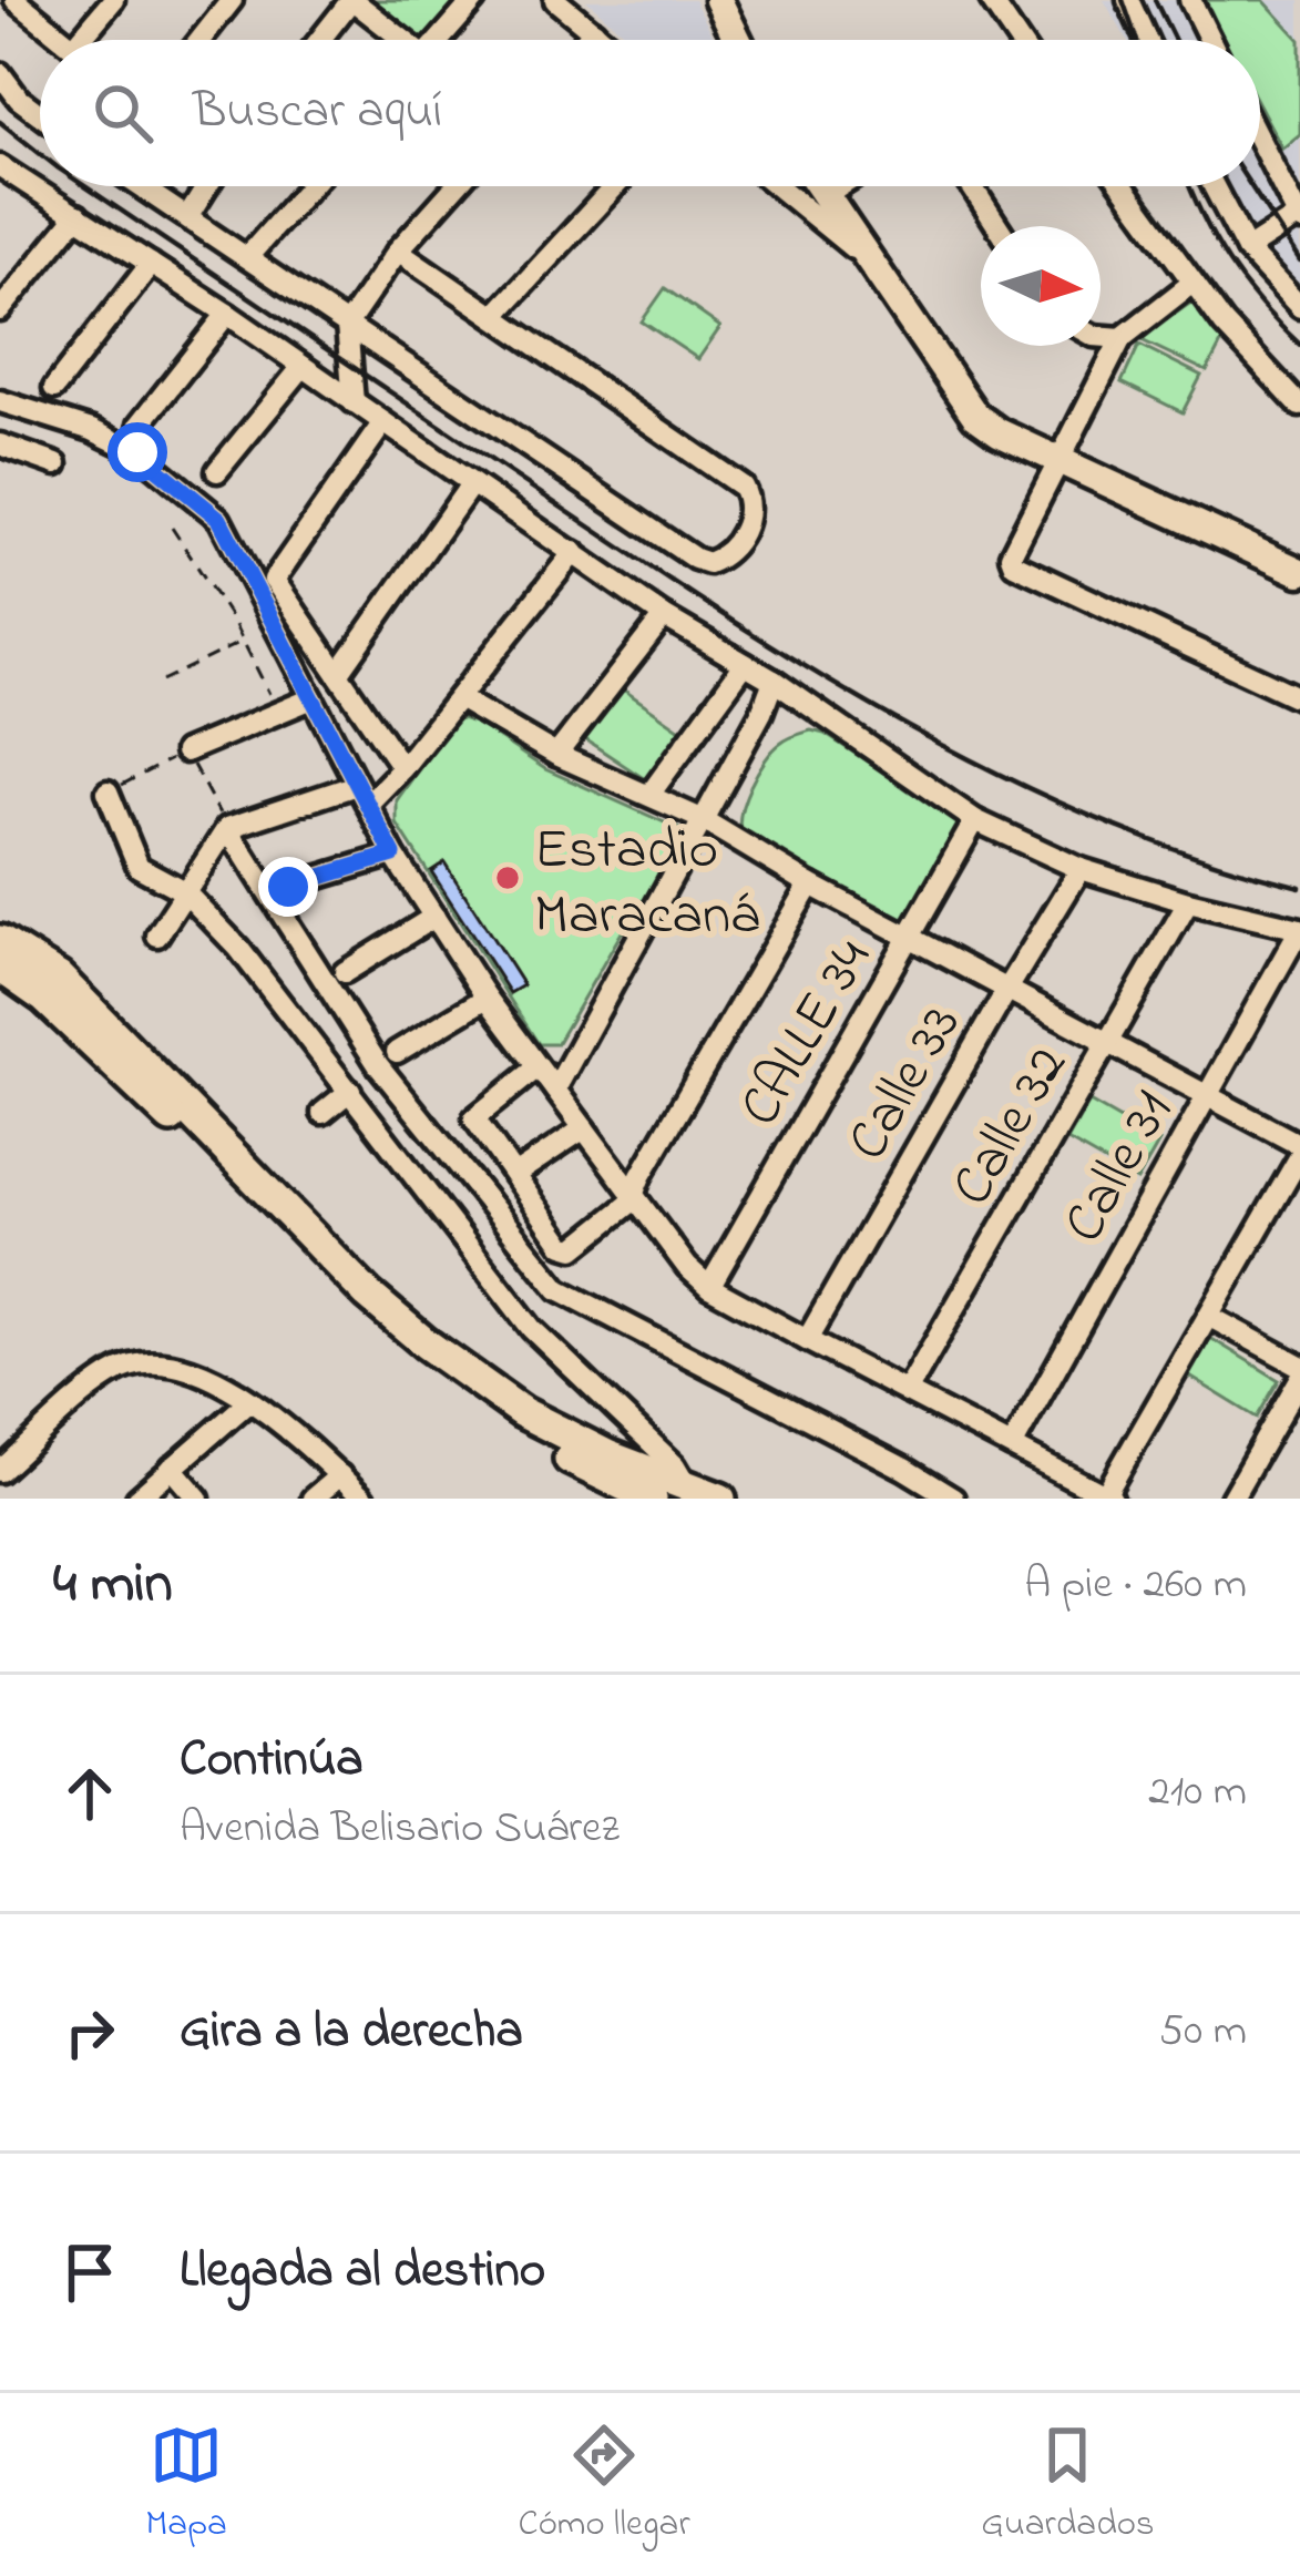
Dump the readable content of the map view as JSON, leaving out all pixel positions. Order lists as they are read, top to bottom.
{
  "streets": {
    "street": [
      "CALLE 34",
      "Calle 33",
      "Calle 32",
      "Calle 31"
    ]
  },
  "places": ["Estadio Maracaná"],
  "north": "right",
  "page": {
    "search": "Buscar aquí",
    "heading": ["4 min", "A pie · 260 m"],
    "list": [
      ["Continúa", "Avenida Belisario Suárez", "210 m"],
      ["Gira a la derecha", "50 m"],
      "Llegada al destino"
    ],
    "nav": ["Mapa", "Cómo llegar", "Guardados"]
  }
}
